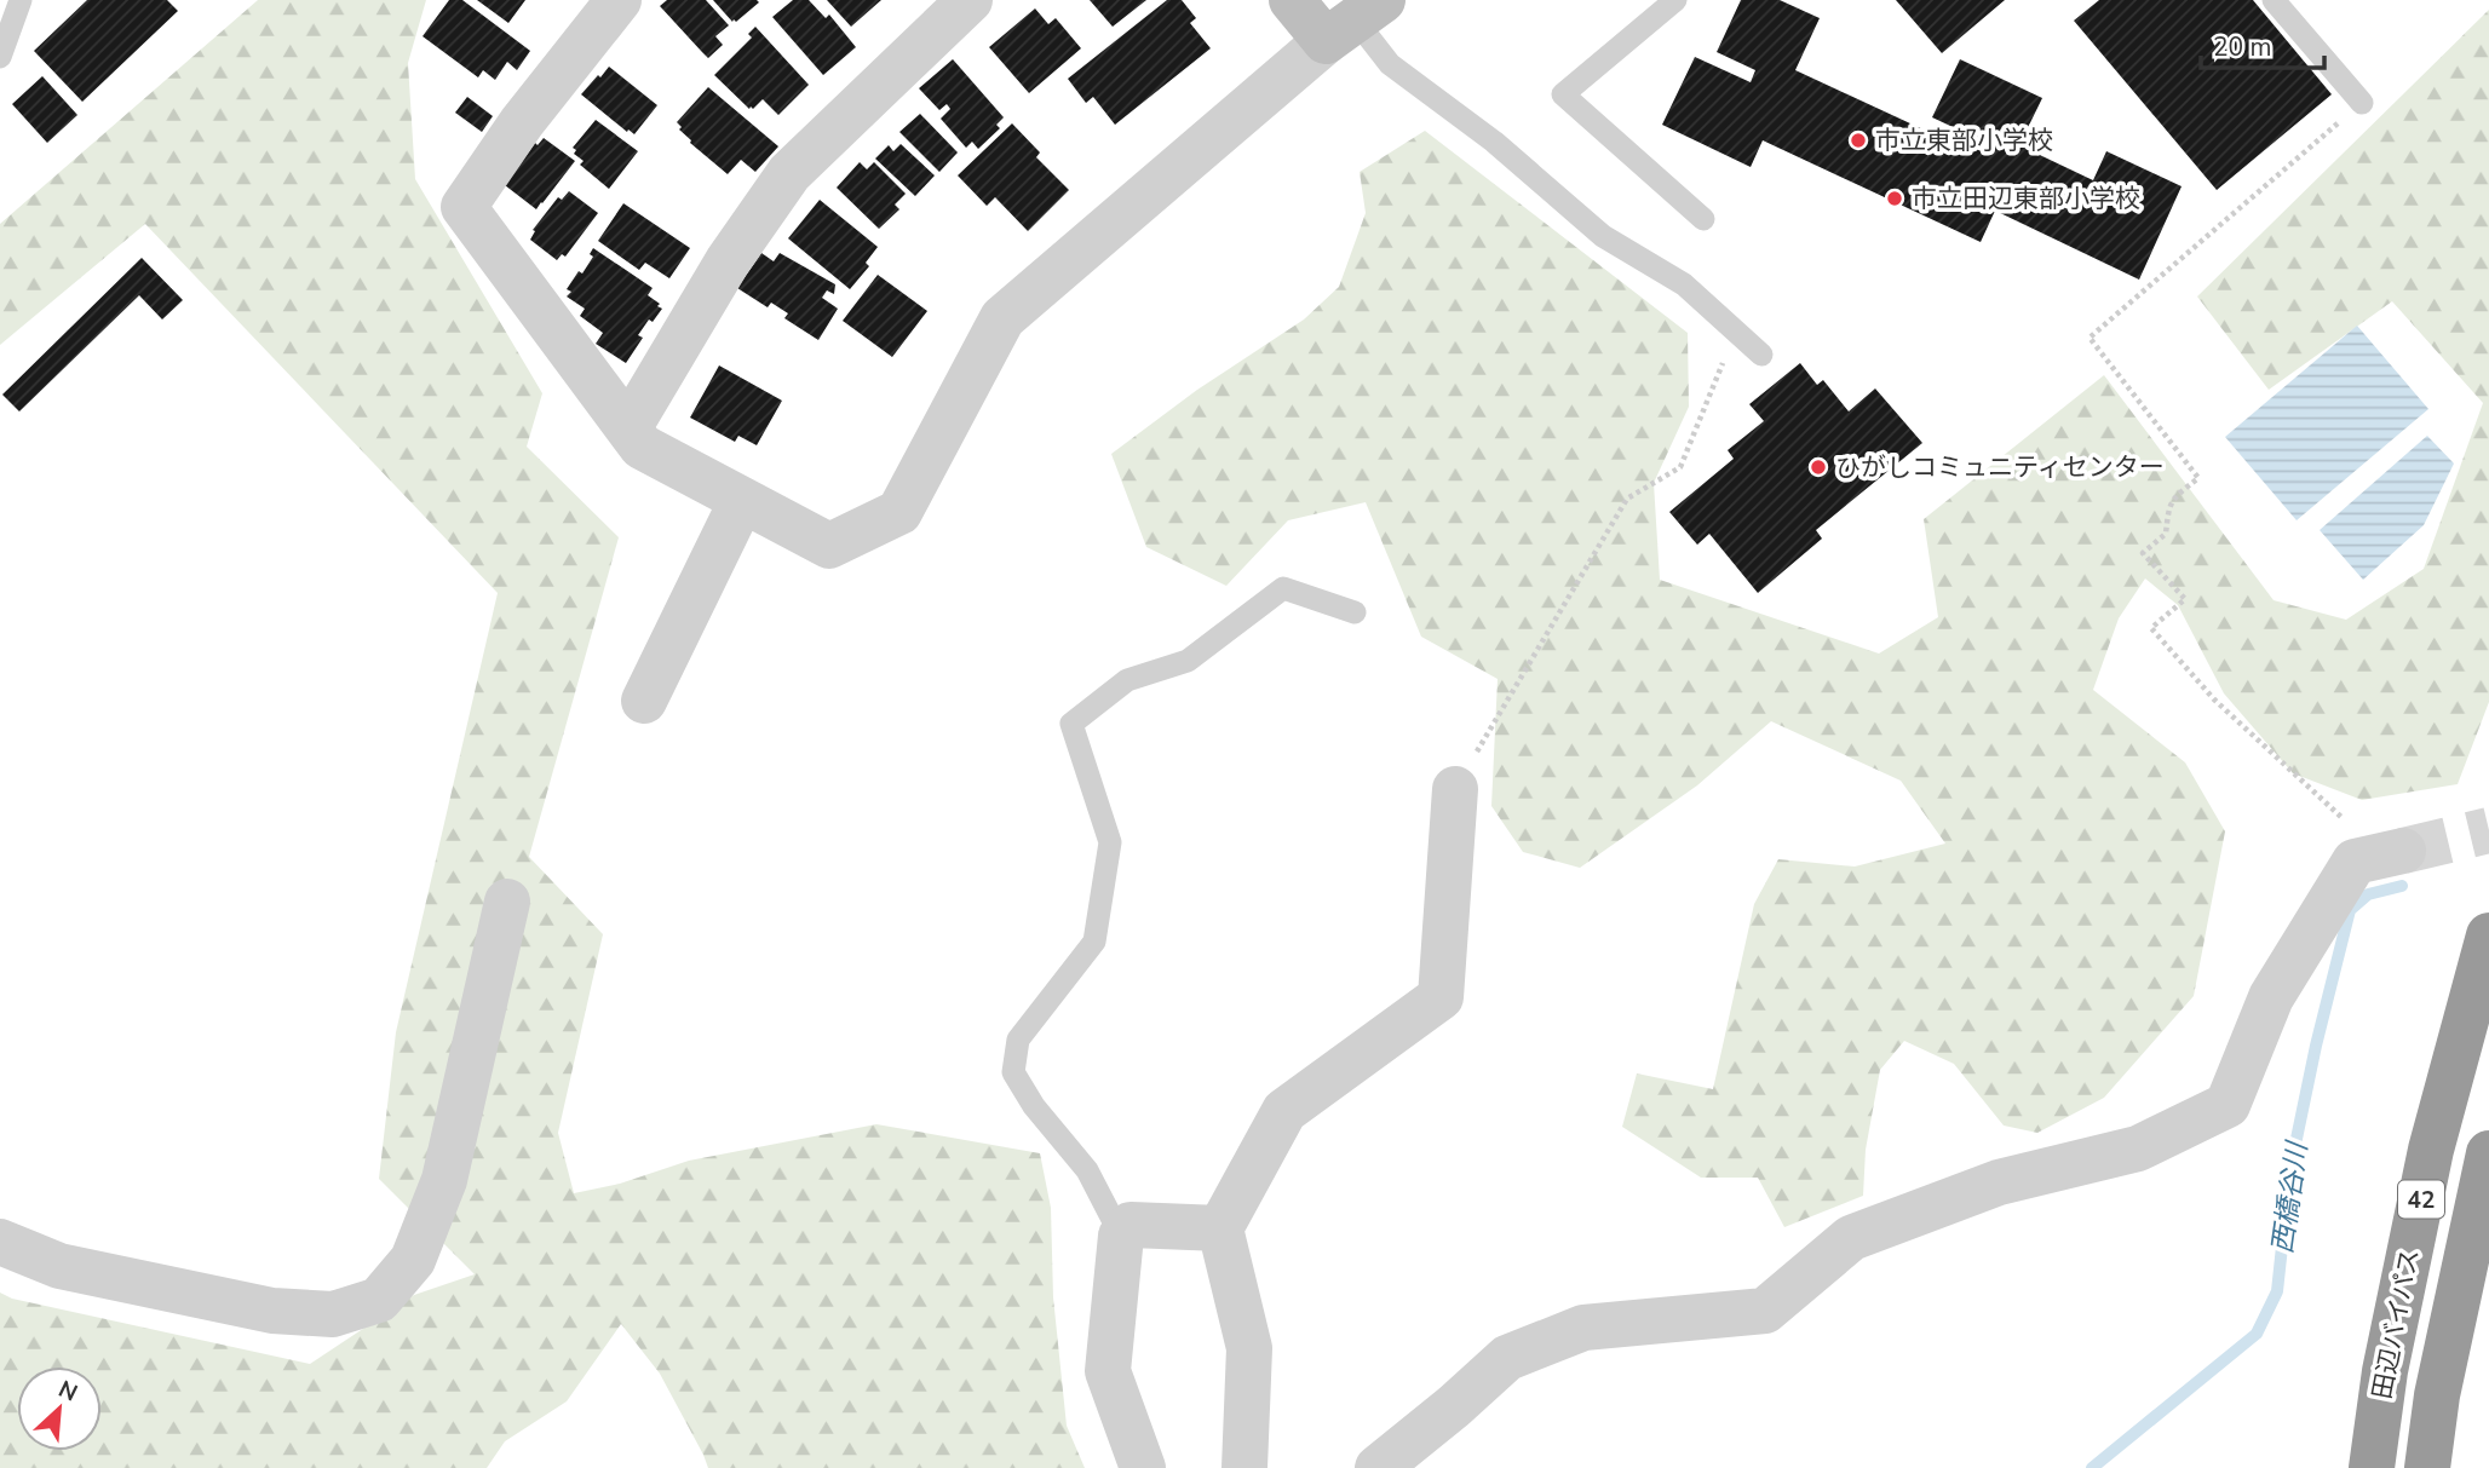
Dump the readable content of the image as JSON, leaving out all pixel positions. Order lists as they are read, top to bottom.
{
  "streets": {
    "highway": ["42", "田辺バイパス"]
  },
  "water": ["西橋谷川"],
  "places": ["市立東部小学校", "市立田辺東部小学校", "ひがしコミュニティセンター"],
  "scale_bar": "20 m",
  "north": "top right"
}
